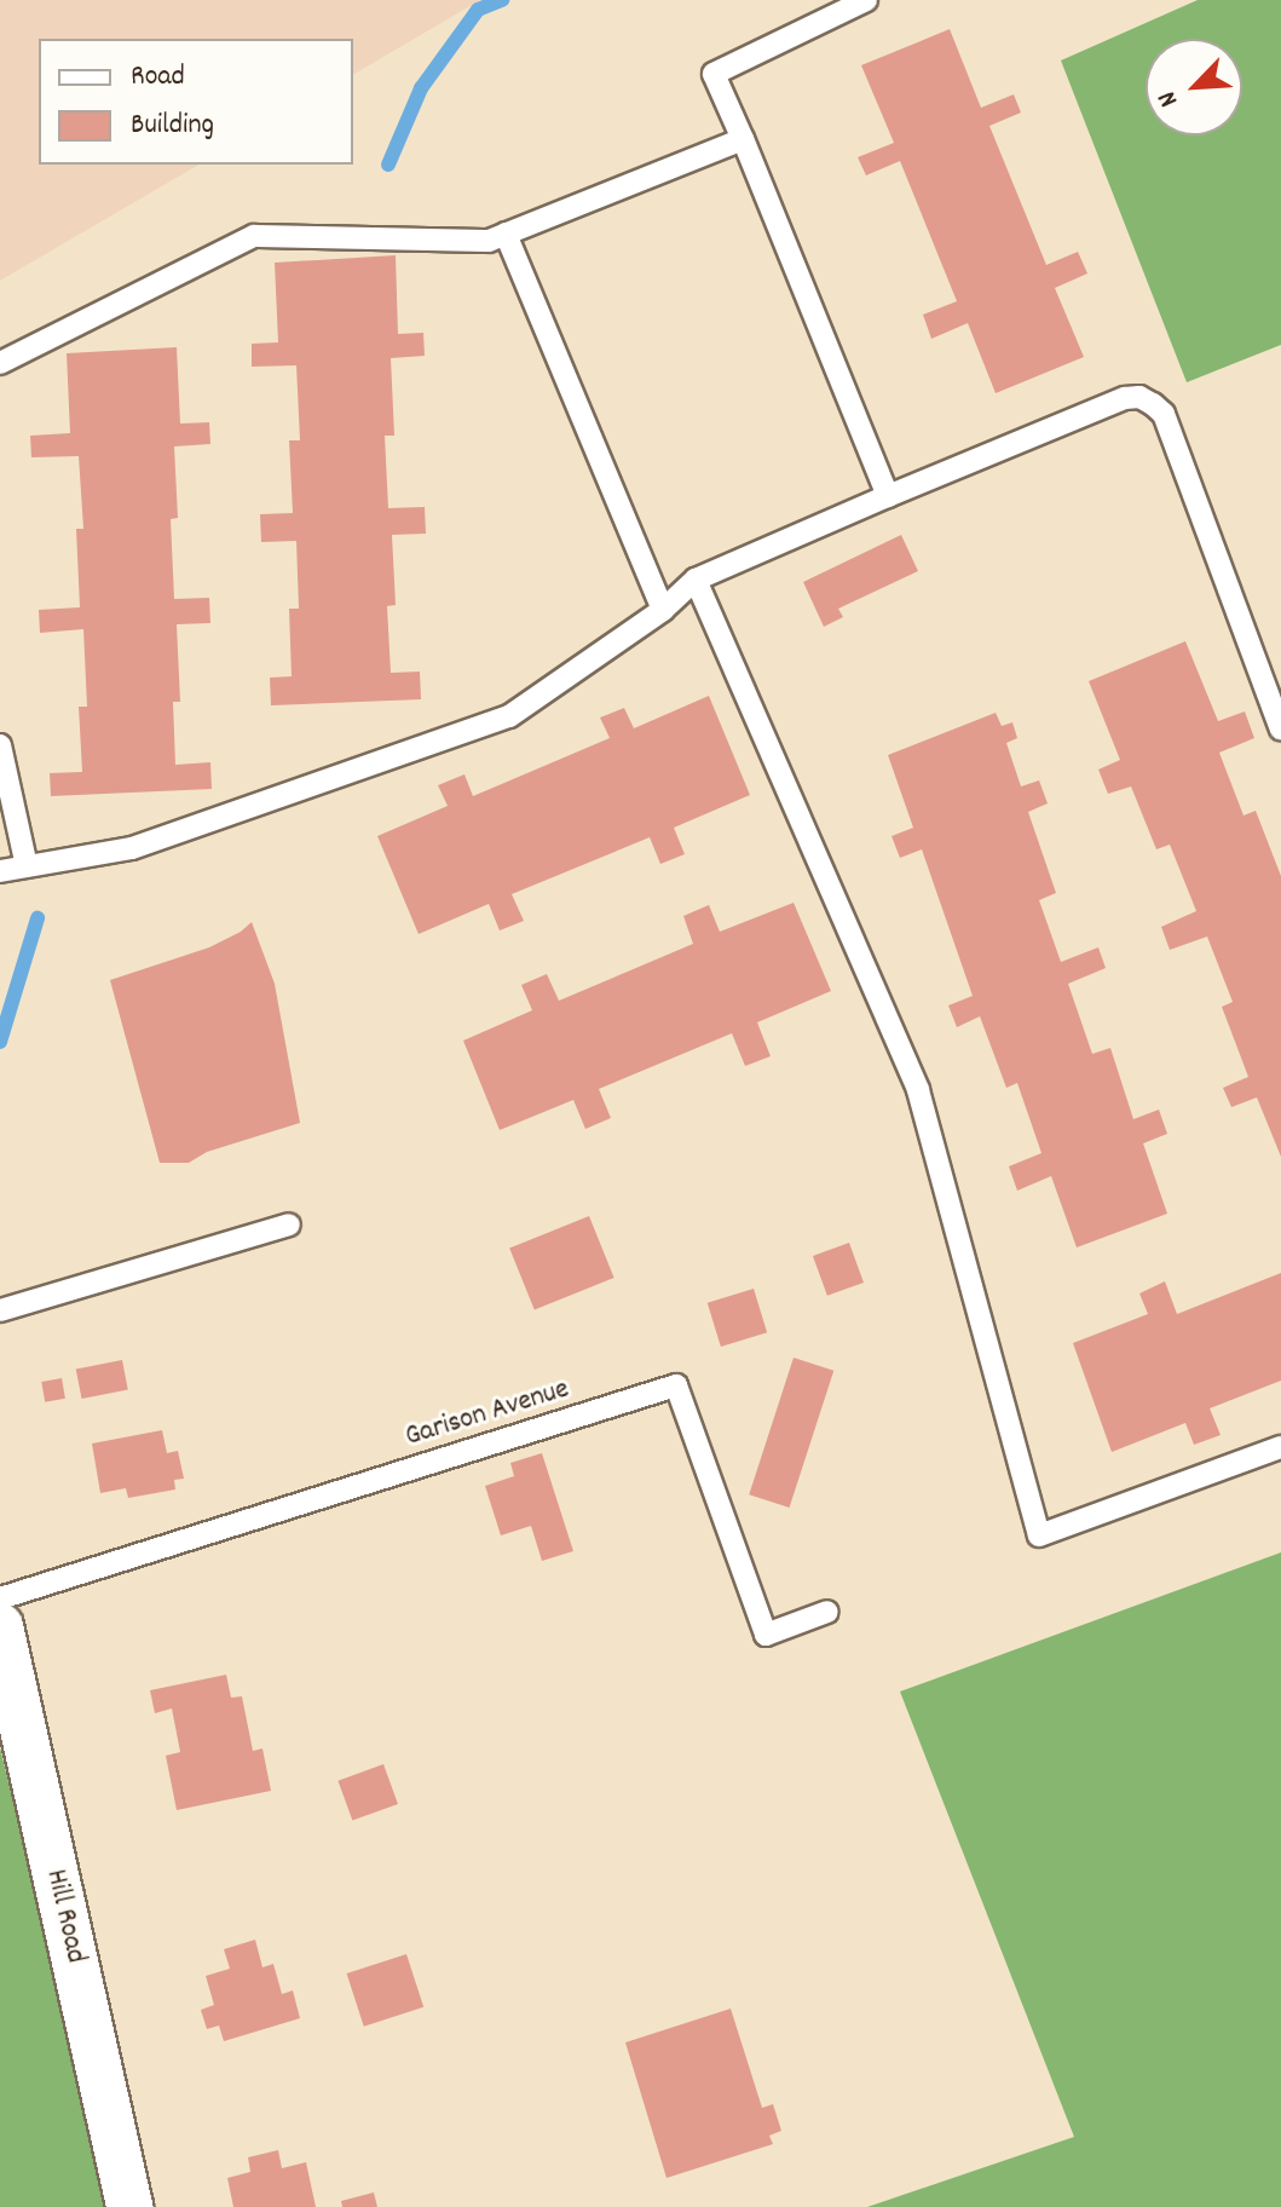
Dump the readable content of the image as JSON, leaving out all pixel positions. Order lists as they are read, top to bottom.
{
  "streets": {
    "street": ["Hill Road"],
    "lane": ["Garison Avenue"]
  },
  "legend": ["Road", "Building"],
  "north": "bottom left"
}
